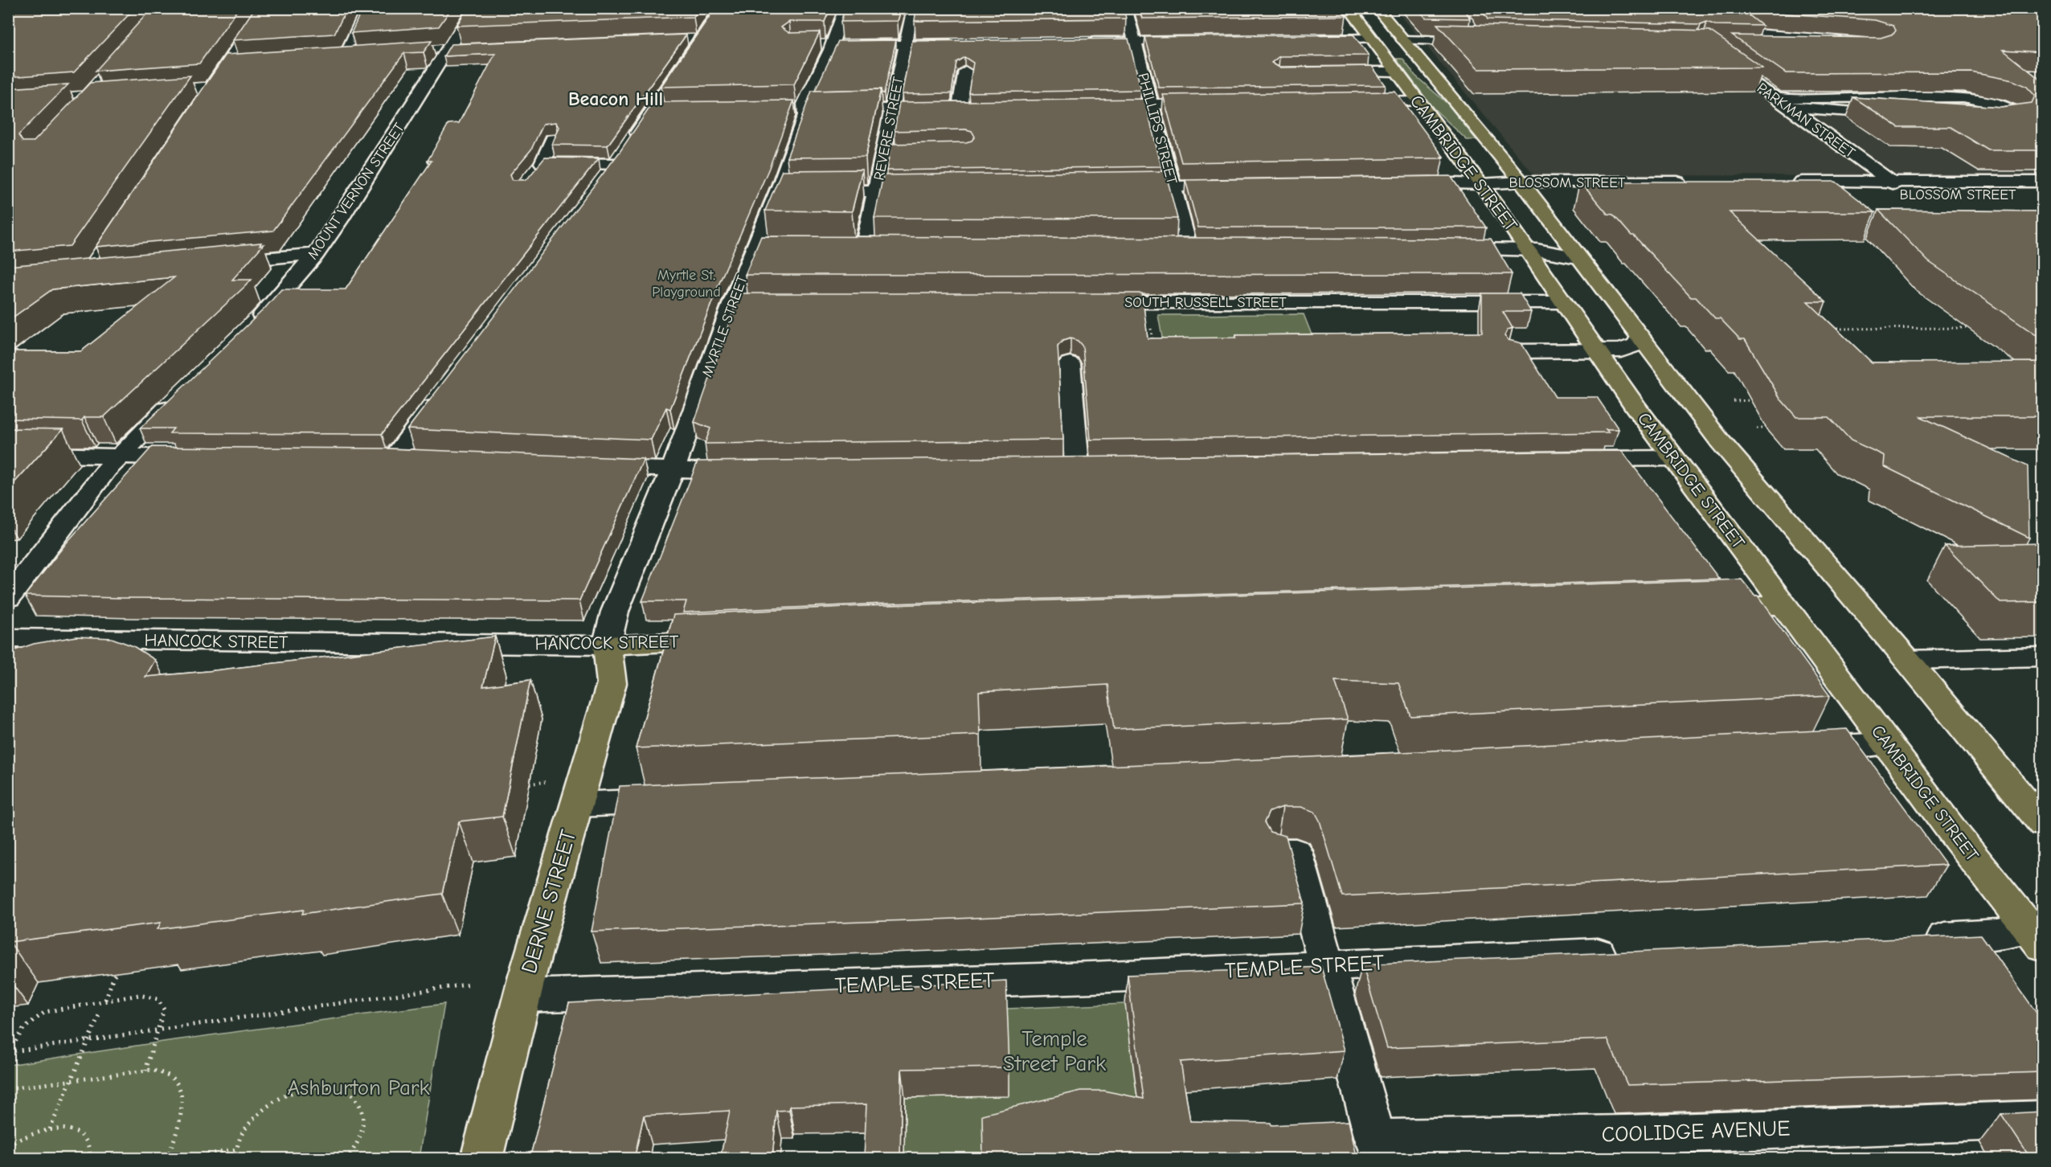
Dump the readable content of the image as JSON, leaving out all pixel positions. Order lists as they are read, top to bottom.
{
  "streets": {
    "main road": ["CAMBRIDGE STREET", "HANCOCK STREET", "DERNE STREET"],
    "street": [
      "PARKMAN STREET",
      "REVERE STREET",
      "PHILLIPS STREET",
      "BLOSSOM STREET",
      "MOUNT VERNON STREET",
      "SOUTH RUSSELL STREET",
      "MYRTLE STREET",
      "TEMPLE STREET",
      "COOLIDGE AVENUE"
    ]
  },
  "crossings": [
    ["PARKMAN STREET", "BLOSSOM STREET"],
    ["CAMBRIDGE STREET", "BLOSSOM STREET"],
    ["CAMBRIDGE STREET", "SOUTH RUSSELL STREET"],
    ["MYRTLE STREET", "HANCOCK STREET"],
    ["MYRTLE STREET", "DERNE STREET"],
    ["HANCOCK STREET", "DERNE STREET"],
    ["DERNE STREET", "TEMPLE STREET"],
    ["TEMPLE STREET", "COOLIDGE AVENUE"]
  ],
  "districts": ["Beacon Hill"],
  "parks": ["Myrtle St. Playground", "Temple Street Park", "Ashburton Park"]
}
